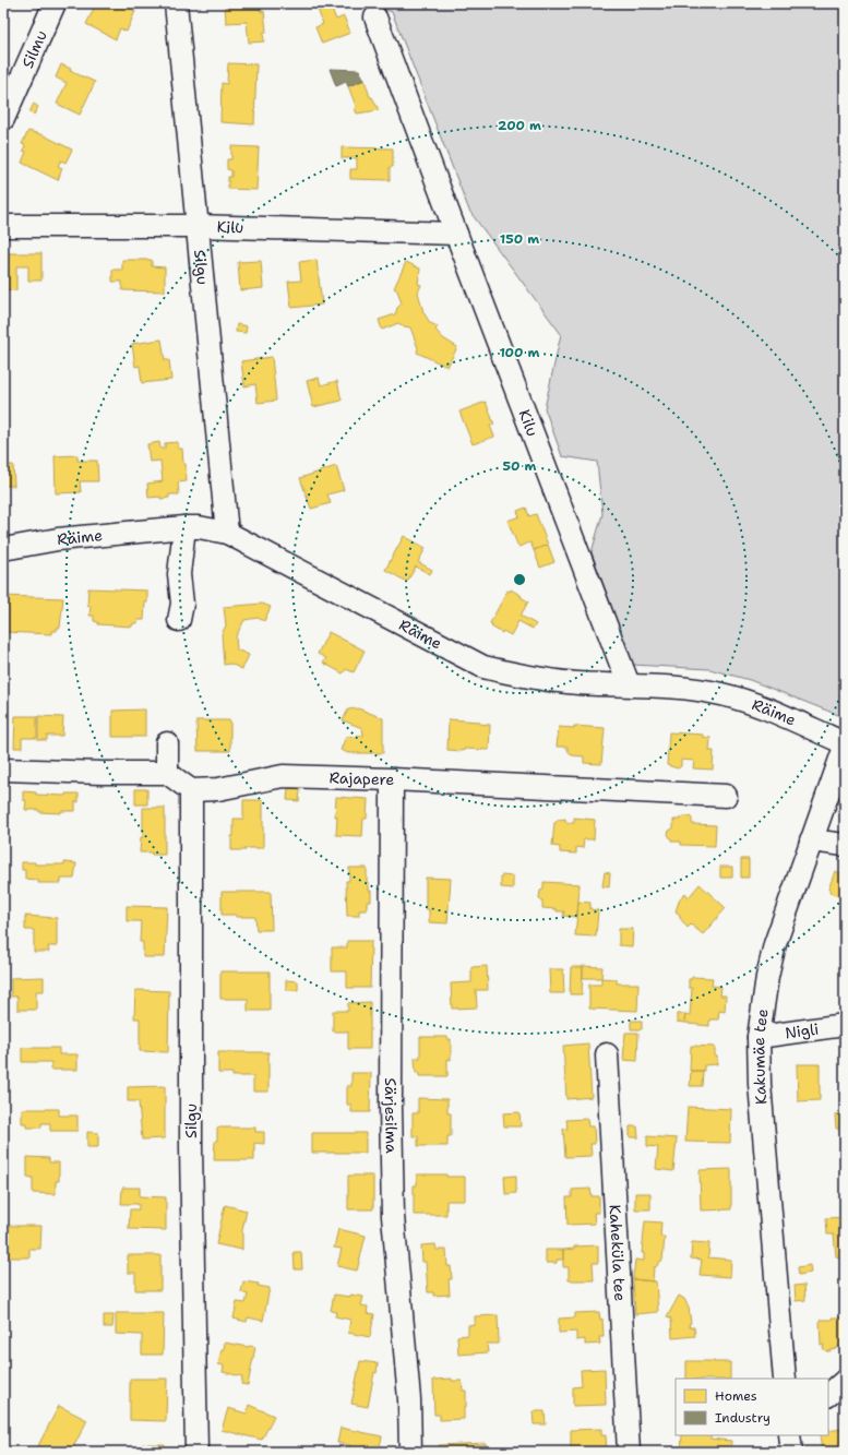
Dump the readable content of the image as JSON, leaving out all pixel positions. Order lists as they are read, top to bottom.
{
  "streets": {
    "street": [
      "Silmu",
      "Kilu",
      "Silgu",
      "Räime",
      "Rajapere",
      "Nigli",
      "Kakumäe tee",
      "Särjesilma",
      "Kaheküla tee"
    ]
  },
  "crossings": [
    ["Kilu", "Silgu"],
    ["Kilu", "Räime"],
    ["Silgu", "Räime"],
    ["Silgu", "Rajapere"],
    ["Räime", "Kakumäe tee"],
    ["Rajapere", "Särjesilma"],
    ["Nigli", "Kakumäe tee"]
  ],
  "legend": ["Homes", "Industry"],
  "rings": [
    "200 m",
    "150 m",
    "100 m",
    "50 m"
  ]
}
